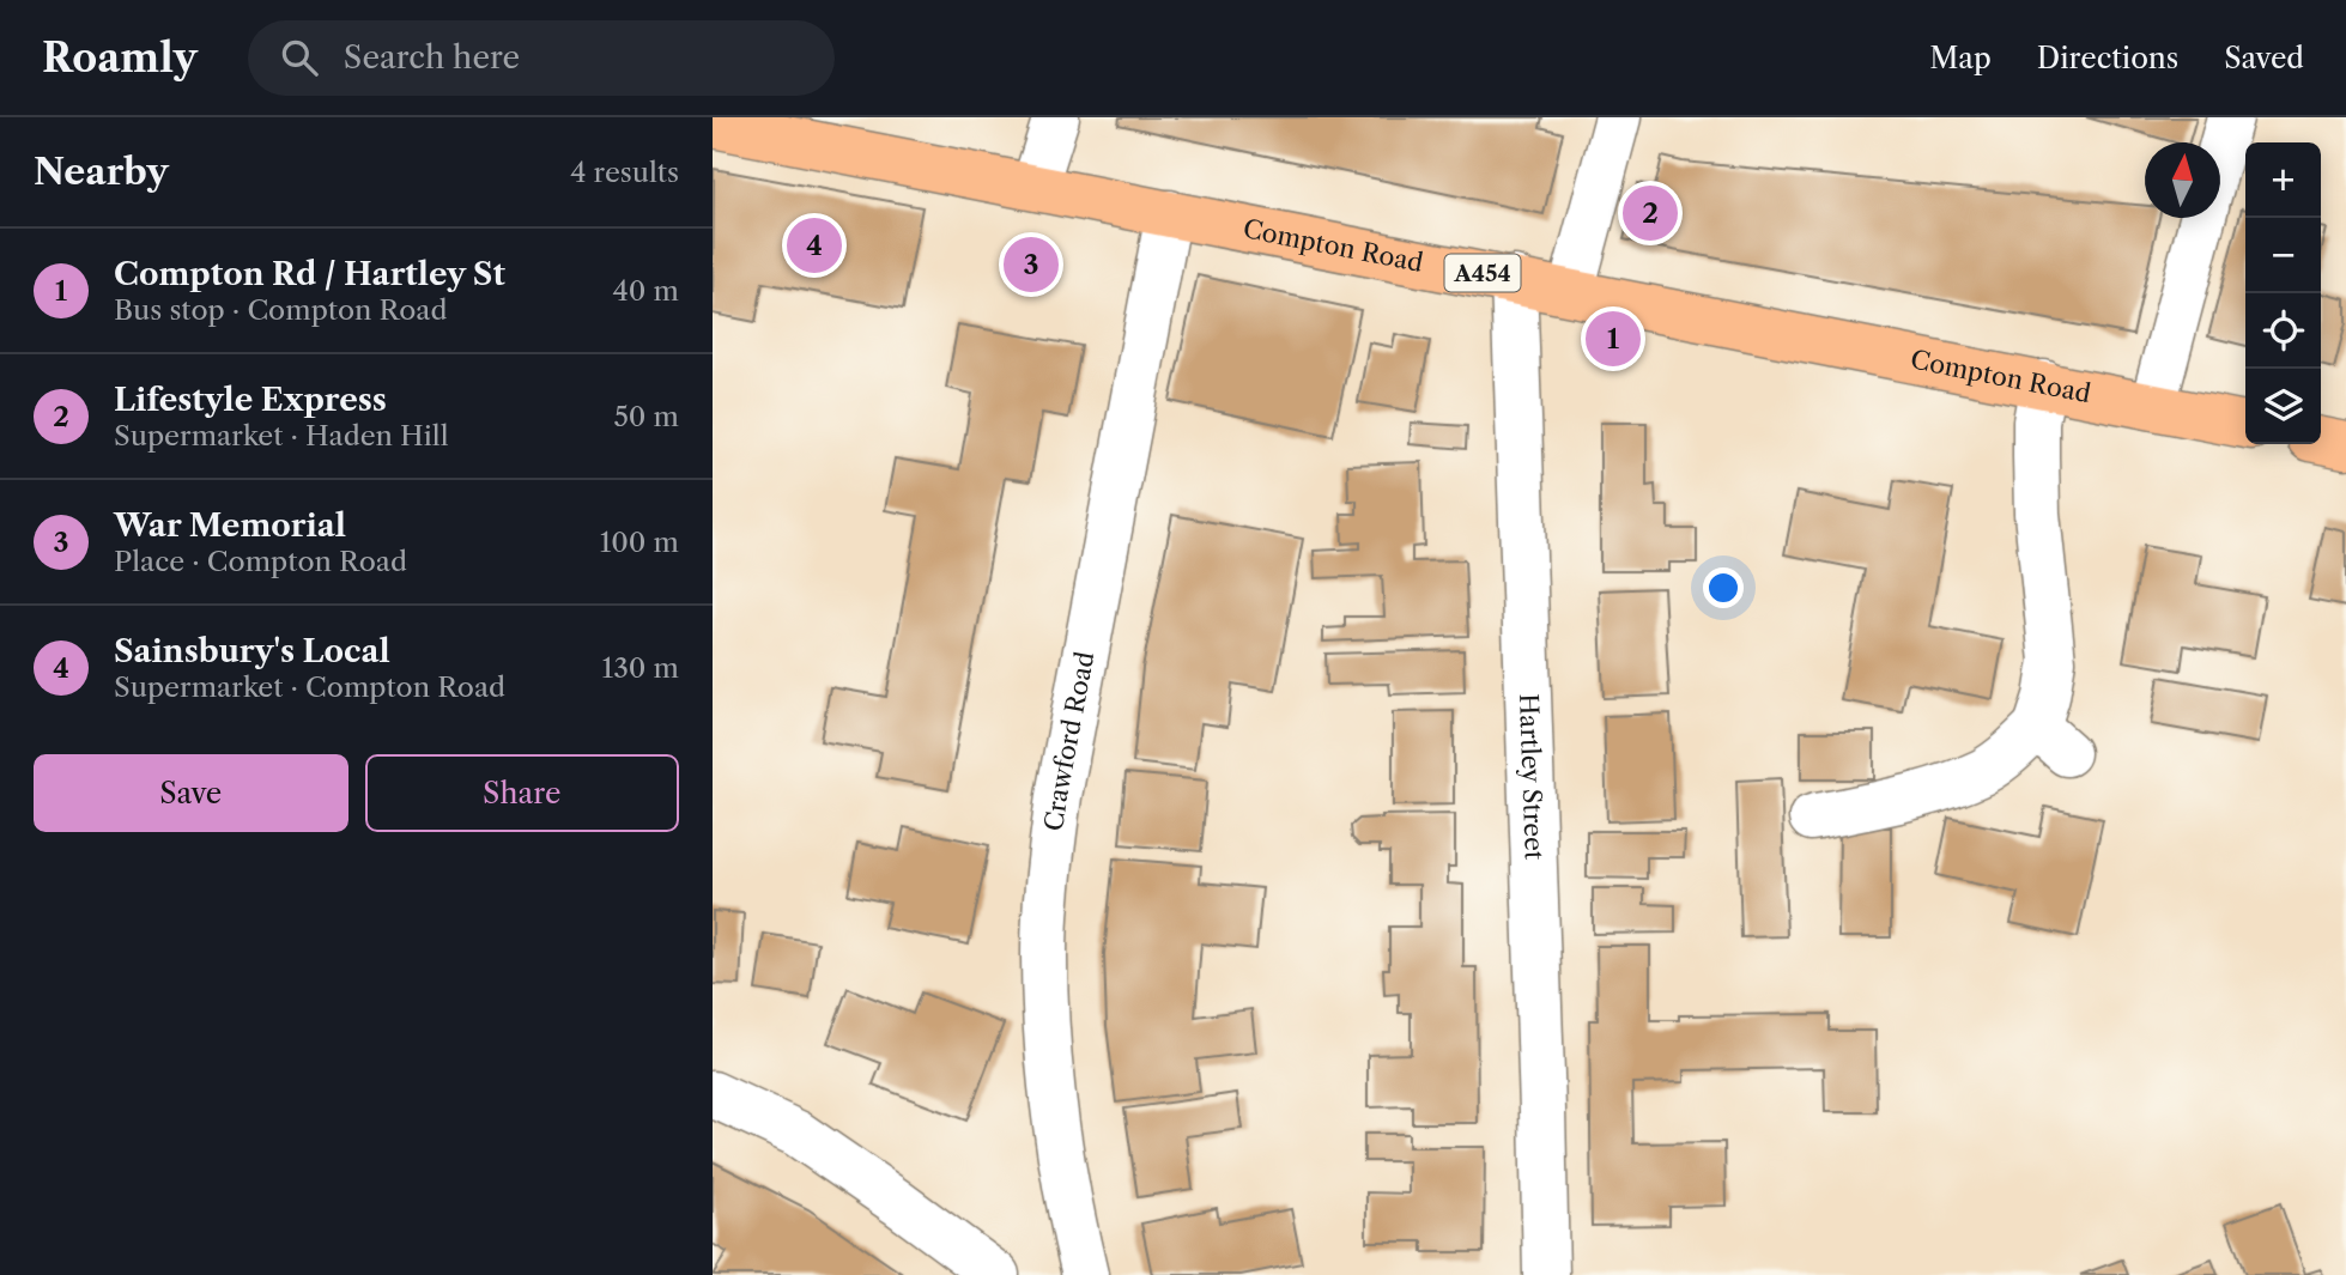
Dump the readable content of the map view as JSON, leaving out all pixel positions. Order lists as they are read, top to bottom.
{
  "streets": {
    "highway": ["Compton Road", "A454"],
    "street": ["Crawford Road", "Hartley Street"]
  },
  "crossings": [
    ["Compton Road", "Crawford Road"],
    ["Compton Road", "Hartley Street"]
  ],
  "north": "top",
  "page": {
    "header": "Roamly",
    "search": "Search here",
    "nav": ["Map", "Directions", "Saved"],
    "heading": ["Nearby", "4 results"],
    "map_buttons": ["+", "−"],
    "pins": [
      "2",
      "4",
      "3",
      "1"
    ],
    "list": [
      {
        "mark": "1",
        "name": "Compton Rd / Hartley St",
        "note": "Bus stop · Compton Road",
        "value": "40 m"
      },
      {
        "mark": "2",
        "name": "Lifestyle Express",
        "note": "Supermarket · Haden Hill",
        "value": "50 m"
      },
      {
        "mark": "3",
        "name": "War Memorial",
        "note": "Place · Compton Road",
        "value": "100 m"
      },
      {
        "mark": "4",
        "name": "Sainsbury's Local",
        "note": "Supermarket · Compton Road",
        "value": "130 m"
      }
    ],
    "buttons": ["Save", "Share"]
  }
}
